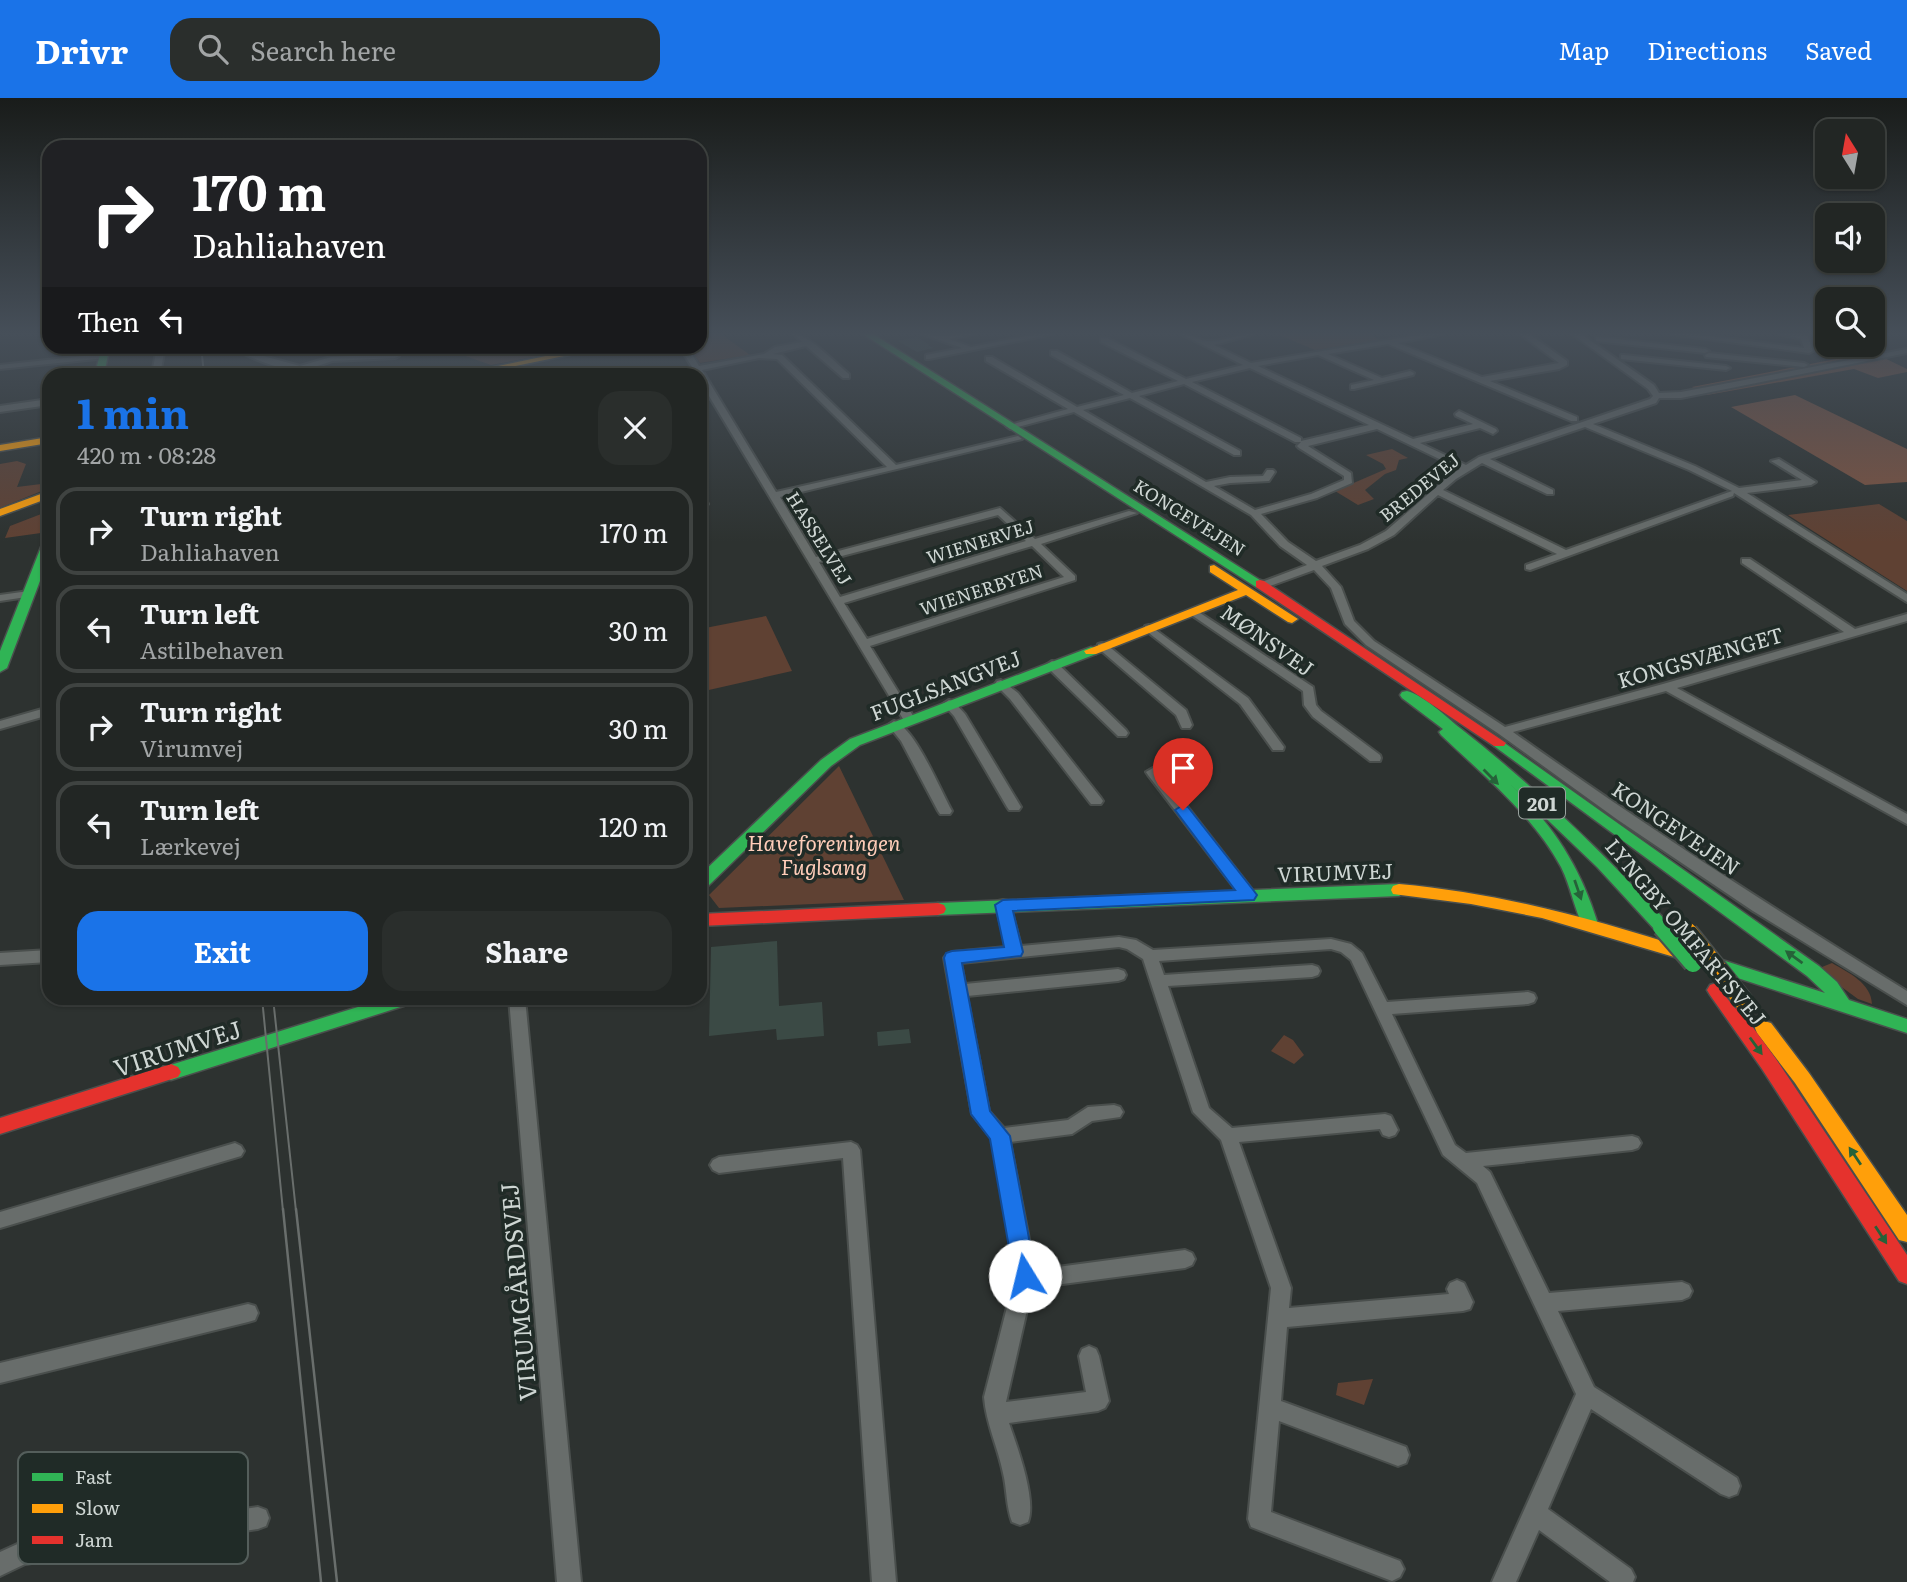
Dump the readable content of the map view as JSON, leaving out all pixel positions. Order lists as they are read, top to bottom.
{
  "streets": {
    "main road": [
      "KONGEVEJEN",
      "FUGLSANGVEJ",
      "201",
      "VIRUMVEJ",
      "LYNGBY OMFARTSVEJ"
    ],
    "street": [
      "BREDEVEJ",
      "HASSELVEJ",
      "WIENERVEJ",
      "WIENERBYEN",
      "MØNSVEJ",
      "KONGSVÆNGET",
      "VIRUMGÅRDSVEJ"
    ]
  },
  "crossings": [
    ["BREDEVEJ", "KONGEVEJEN"],
    ["KONGEVEJEN", "WIENERVEJ"],
    ["KONGEVEJEN", "KONGSVÆNGET"],
    ["KONGEVEJEN", "FUGLSANGVEJ"],
    ["KONGEVEJEN", "201"],
    ["KONGEVEJEN", "LYNGBY OMFARTSVEJ"],
    ["HASSELVEJ", "WIENERVEJ"],
    ["HASSELVEJ", "WIENERBYEN"],
    ["HASSELVEJ", "FUGLSANGVEJ"],
    ["WIENERVEJ", "WIENERBYEN"],
    ["MØNSVEJ", "FUGLSANGVEJ"],
    ["KONGSVÆNGET", "201"],
    ["KONGSVÆNGET", "LYNGBY OMFARTSVEJ"],
    ["201", "VIRUMVEJ"],
    ["201", "LYNGBY OMFARTSVEJ"]
  ],
  "parks": ["Haveforeningen Fuglsang"],
  "legend": ["Fast", "Slow", "Jam"],
  "north": "top",
  "page": {
    "header": "Drivr",
    "search": "Search here",
    "nav": ["Map", "Directions", "Saved"],
    "turn": ["170 m", "Dahliahaven"],
    "then": "Then",
    "heading": ["1 min", "420 m · 08:28"],
    "list": [
      {
        "name": "Turn right",
        "note": "Dahliahaven",
        "value": "170 m"
      },
      {
        "name": "Turn left",
        "note": "Astilbehaven",
        "value": "30 m"
      },
      {
        "name": "Turn right",
        "note": "Virumvej",
        "value": "30 m"
      },
      {
        "name": "Turn left",
        "note": "Lærkevej",
        "value": "120 m"
      }
    ],
    "buttons": ["Exit", "Share"]
  }
}
